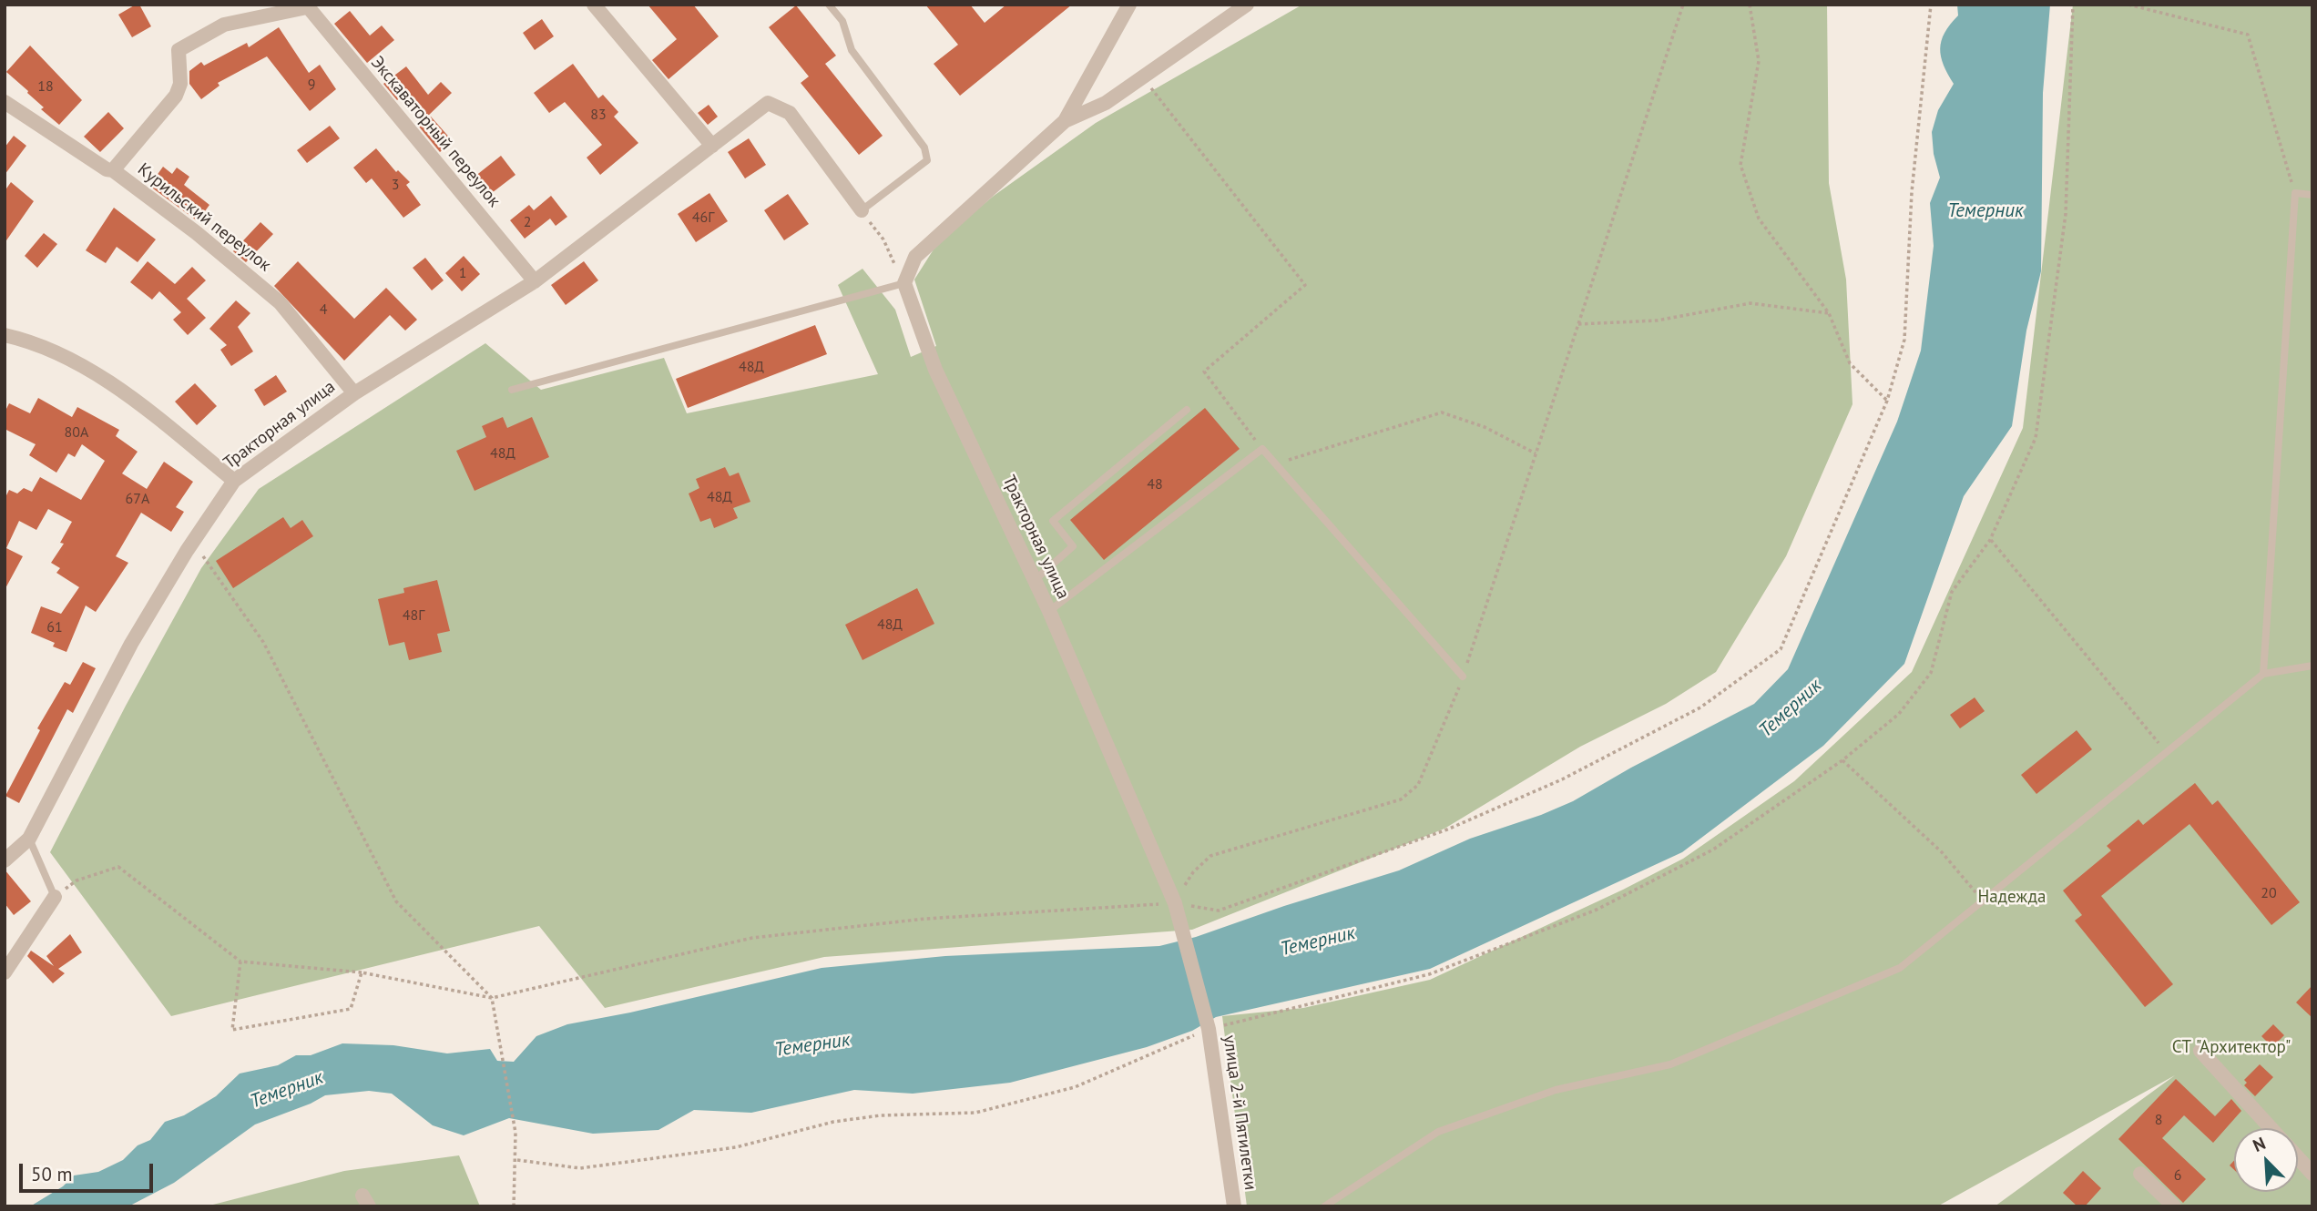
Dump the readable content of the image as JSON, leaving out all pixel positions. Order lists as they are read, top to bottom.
{
  "streets": {
    "street": [
      "Экскаваторный переулок",
      "Курильский переулок",
      "Тракторная улица",
      "улица 2-й Пятилетки"
    ]
  },
  "crossings": [
    ["Экскаваторный переулок", "Курильский переулок"],
    ["Экскаваторный переулок", "Тракторная улица"],
    ["Курильский переулок", "Тракторная улица"],
    ["Тракторная улица", "улица 2-й Пятилетки"]
  ],
  "water": ["Темерник"],
  "parks": ["Надежда", "СТ \"Архитектор\""],
  "house_numbers": [
    "9",
    "18",
    "83",
    "3",
    "46Г",
    "2",
    "1",
    "4",
    "48Д",
    "80А",
    "48Д",
    "48",
    "48Д",
    "67А",
    "48Г",
    "48Д",
    "61",
    "20",
    "8",
    "6"
  ],
  "scale_bar": "50 m",
  "north": "top left"
}
